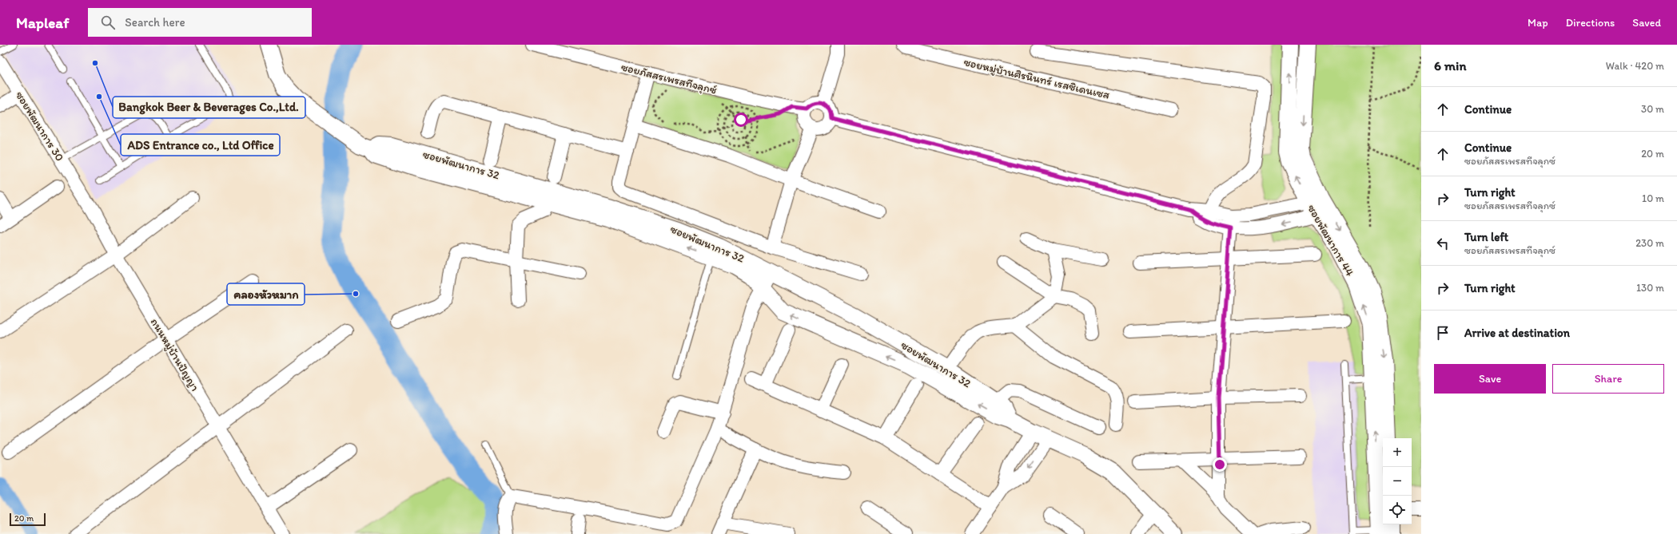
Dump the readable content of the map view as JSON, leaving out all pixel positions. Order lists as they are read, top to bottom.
{
  "streets": {
    "street": [
      "ซอยภัสสรเพรสทีจลุกซ์",
      "ซอยหมู่บ้านศิรนินทร์ เรสซิเดนเซส",
      "ซอยพัฒนาการ 30",
      "ซอยพัฒนาการ 32",
      "ซอยพัฒนาการ 44",
      "ถนนหมู่บ้านปัญญา"
    ]
  },
  "crossings": [
    ["ซอยพัฒนาการ 30", "ถนนหมู่บ้านปัญญา"]
  ],
  "places": ["Bangkok Beer & Beverages Co.,Ltd.", "ADS Entrance co., Ltd Office", "คลองหัวหมาก"],
  "scale_bar": "20 m",
  "page": {
    "header": "Mapleaf",
    "search": "Search here",
    "nav": ["Map", "Directions", "Saved"],
    "heading": ["6 min", "Walk · 420 m"],
    "list": [
      ["Continue", "30 m"],
      ["Continue", "ซอยภัสสรเพรสทีจลุกซ์", "20 m"],
      ["Turn right", "ซอยภัสสรเพรสทีจลุกซ์", "10 m"],
      ["Turn left", "ซอยภัสสรเพรสทีจลุกซ์", "230 m"],
      ["Turn right", "130 m"],
      "Arrive at destination"
    ],
    "buttons": ["Save", "Share"],
    "map_buttons": ["+", "−"],
    "scale": "20 m"
  }
}
